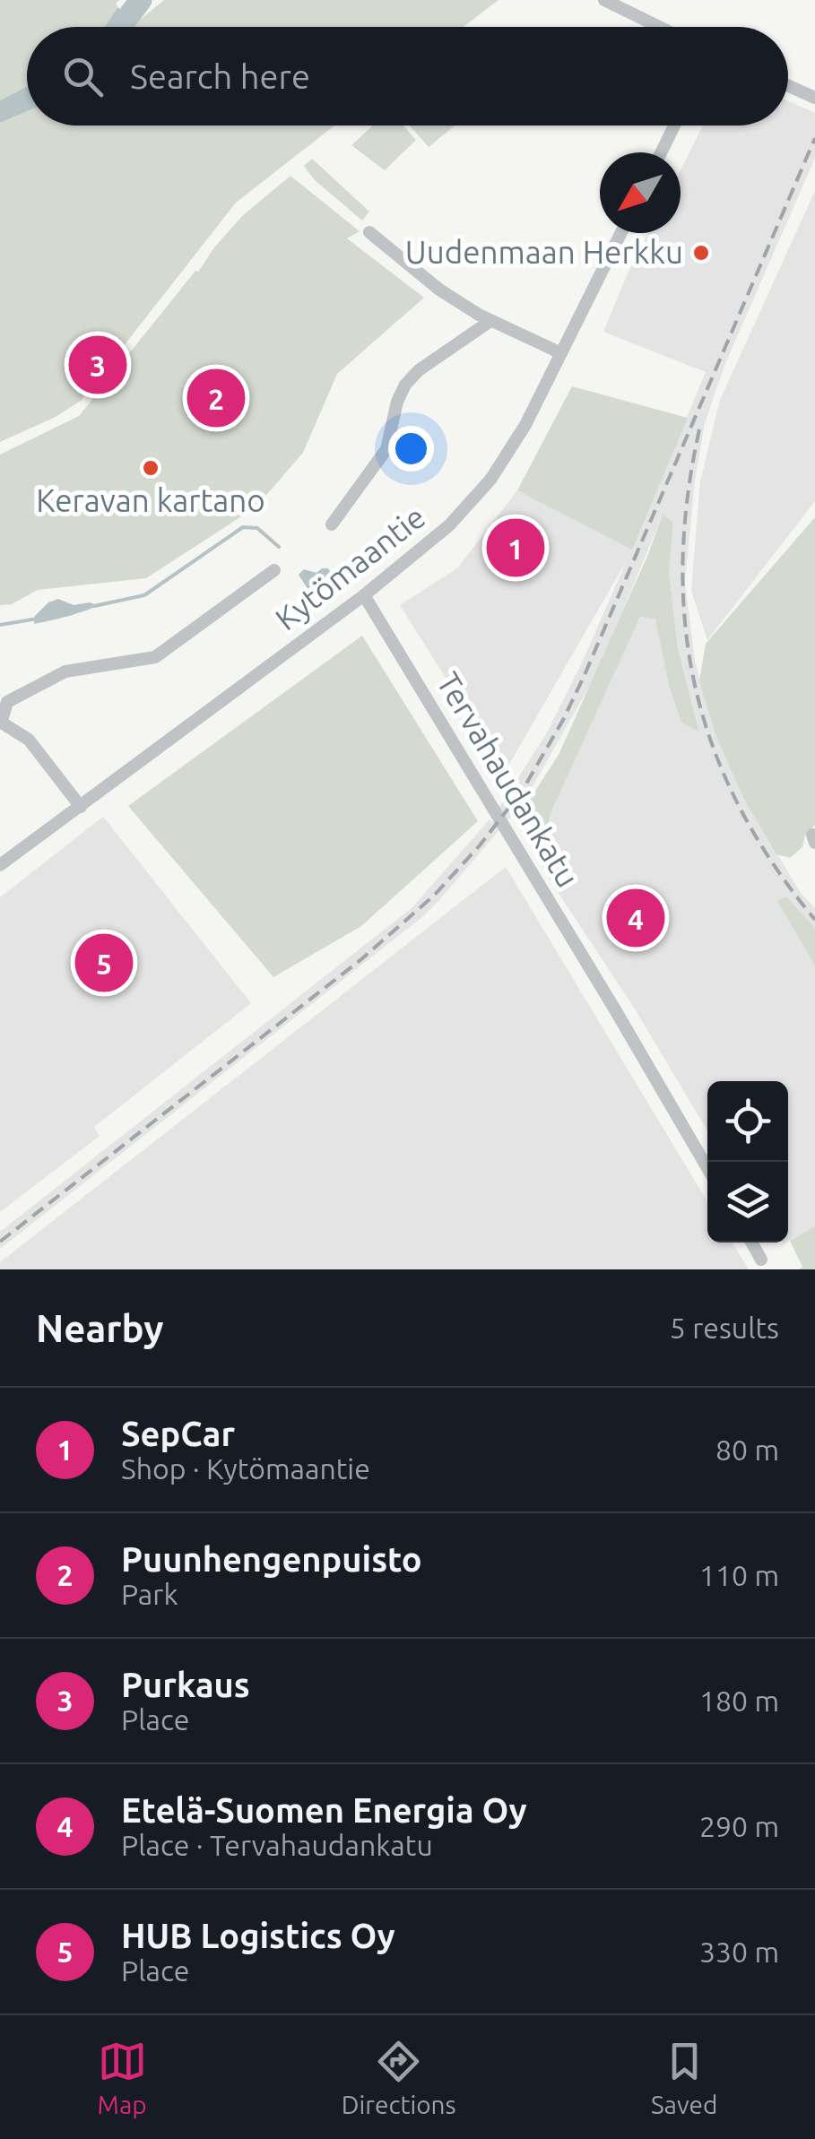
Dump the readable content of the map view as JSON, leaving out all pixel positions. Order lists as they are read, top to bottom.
{
  "streets": {
    "street": ["Kytömaantie", "Tervahaudankatu"]
  },
  "crossings": [
    ["Kytömaantie", "Tervahaudankatu"]
  ],
  "places": ["Uudenmaan Herkku", "Keravan kartano"],
  "north": "bottom left",
  "page": {
    "search": "Search here",
    "pins": [
      "3",
      "2",
      "1",
      "4",
      "5"
    ],
    "heading": ["Nearby", "5 results"],
    "list": [
      {
        "mark": "1",
        "name": "SepCar",
        "note": "Shop · Kytömaantie",
        "value": "80 m"
      },
      {
        "mark": "2",
        "name": "Puunhengenpuisto",
        "note": "Park",
        "value": "110 m"
      },
      {
        "mark": "3",
        "name": "Purkaus",
        "note": "Place",
        "value": "180 m"
      },
      {
        "mark": "4",
        "name": "Etelä-Suomen Energia Oy",
        "note": "Place · Tervahaudankatu",
        "value": "290 m"
      },
      {
        "mark": "5",
        "name": "HUB Logistics Oy",
        "note": "Place",
        "value": "330 m"
      }
    ],
    "nav": ["Map", "Directions", "Saved"]
  }
}
